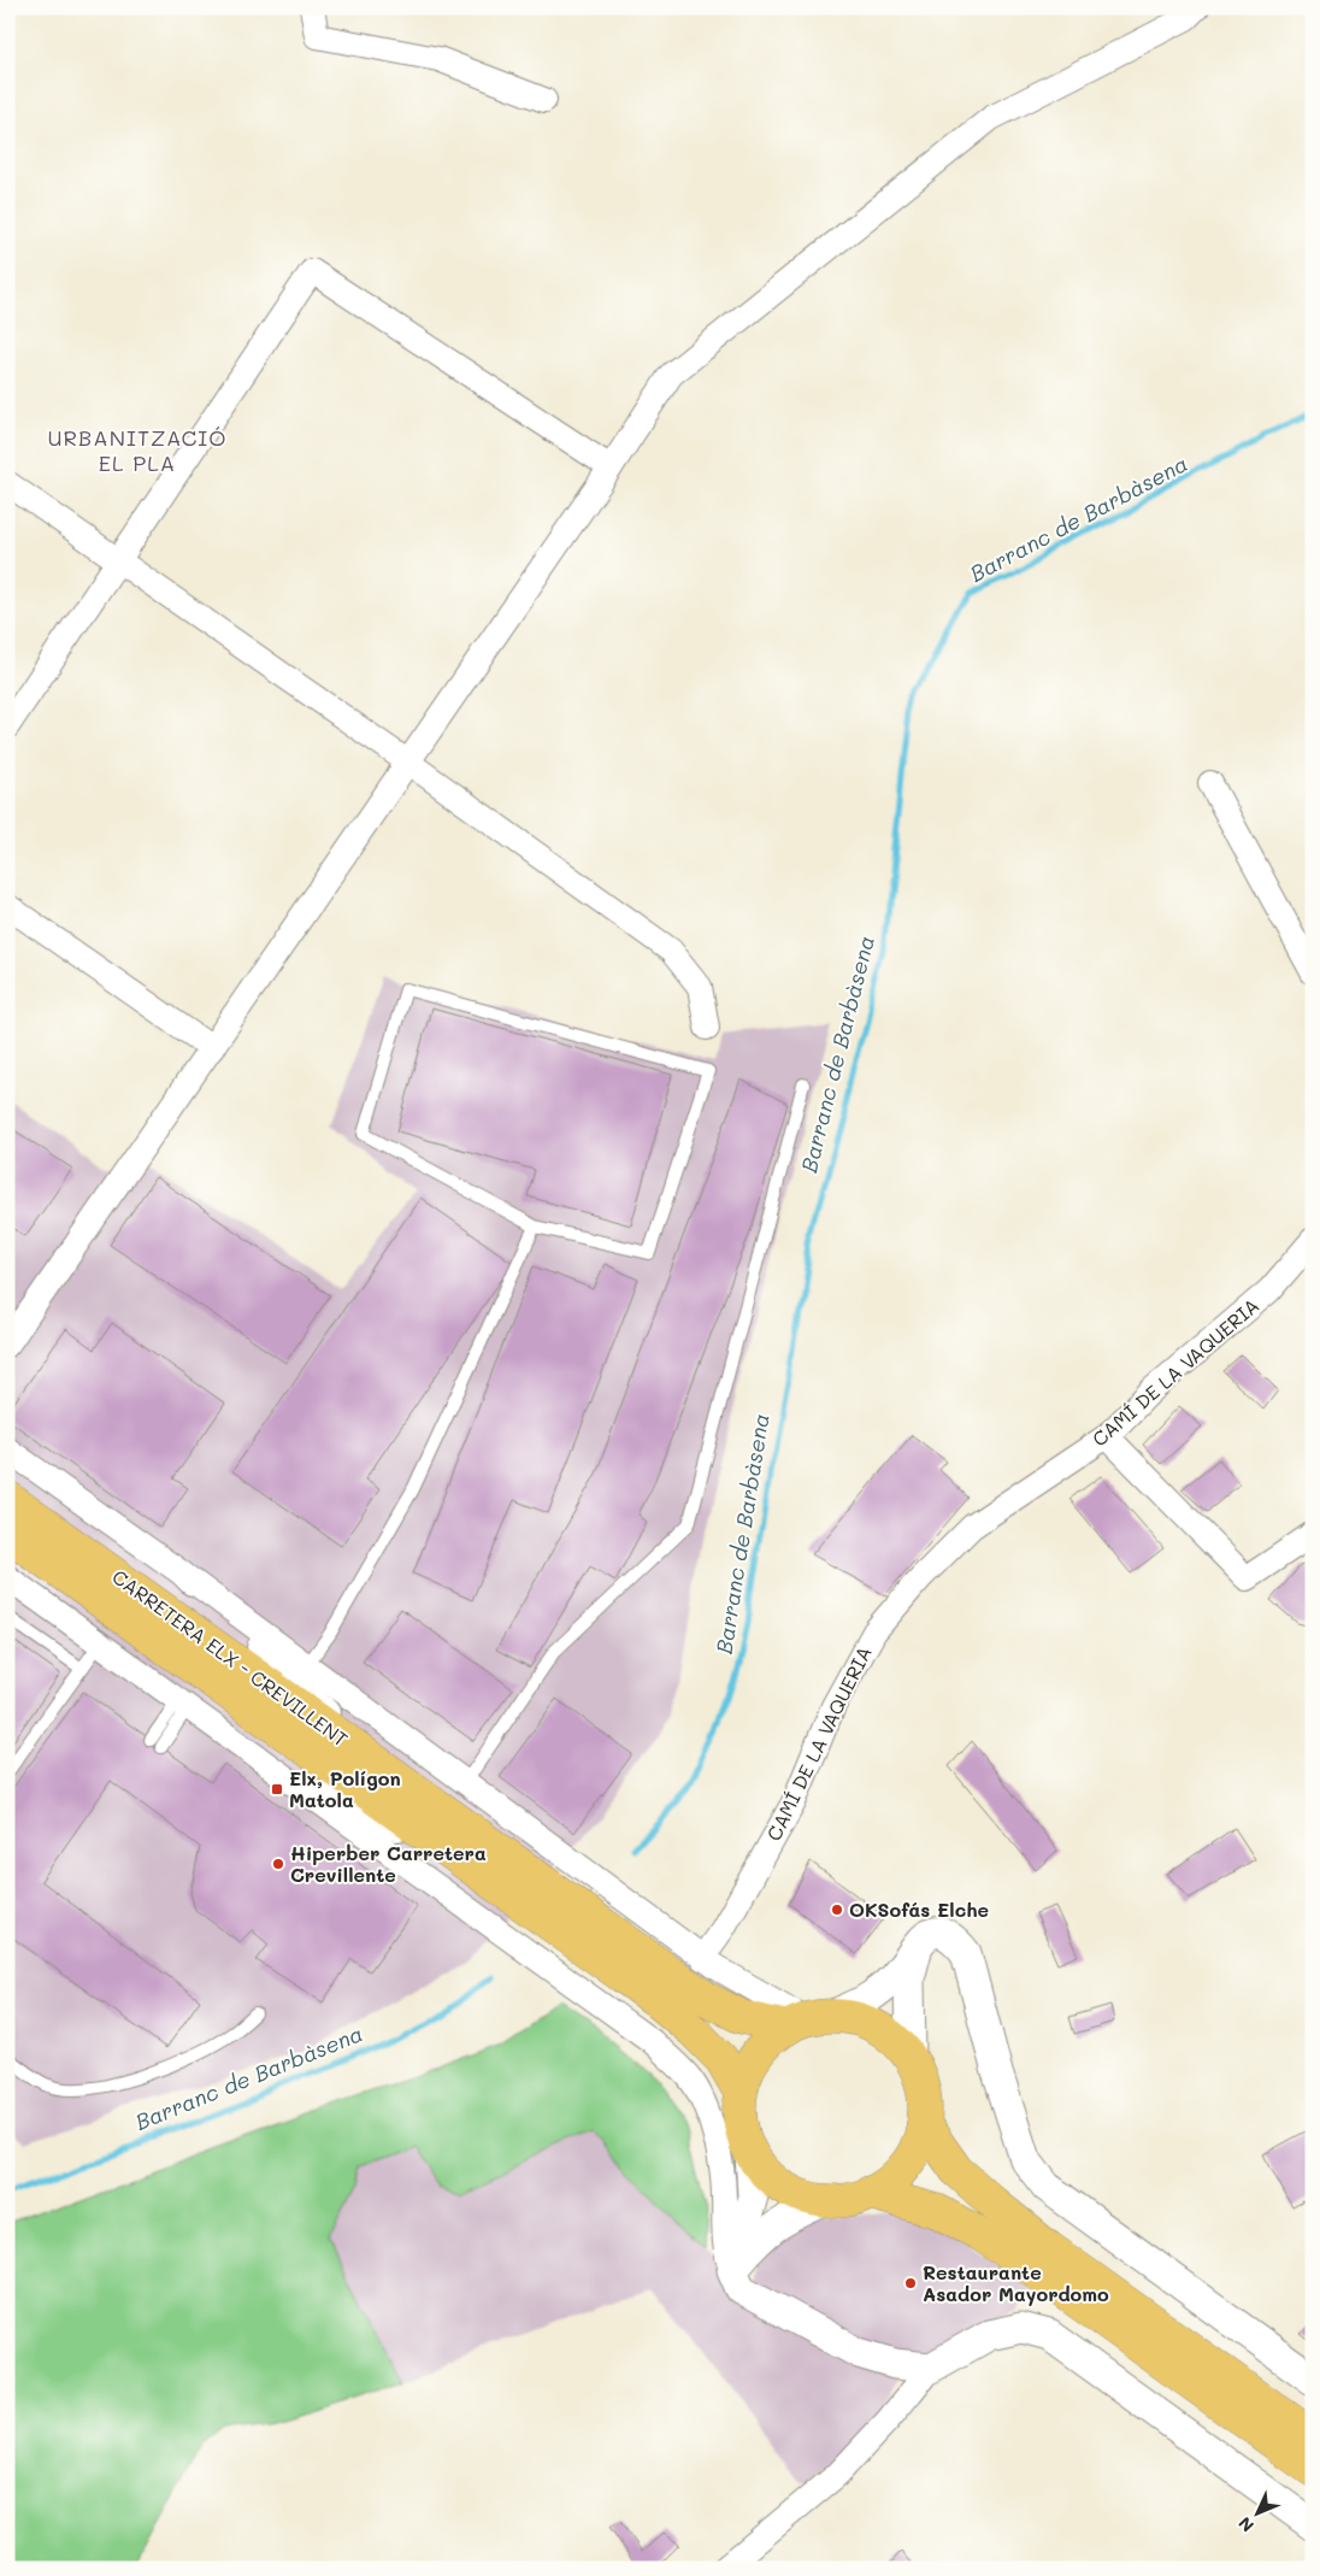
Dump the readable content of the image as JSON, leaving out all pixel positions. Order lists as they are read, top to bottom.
{
  "streets": {
    "highway": ["CARRETERA ELX - CREVILLENT"],
    "street": ["CAMÍ DE LA VAQUERIA"]
  },
  "districts": ["URBANITZACIÓ EL PLA"],
  "water": ["Barranc de Barbàsena"],
  "places": {
    "transit": ["Elx, Polígon Matola"],
    "other": ["Hiperber Carretera Crevillente", "OKSofás Elche", "Restaurante Asador Mayordomo"]
  },
  "north": "bottom left"
}
